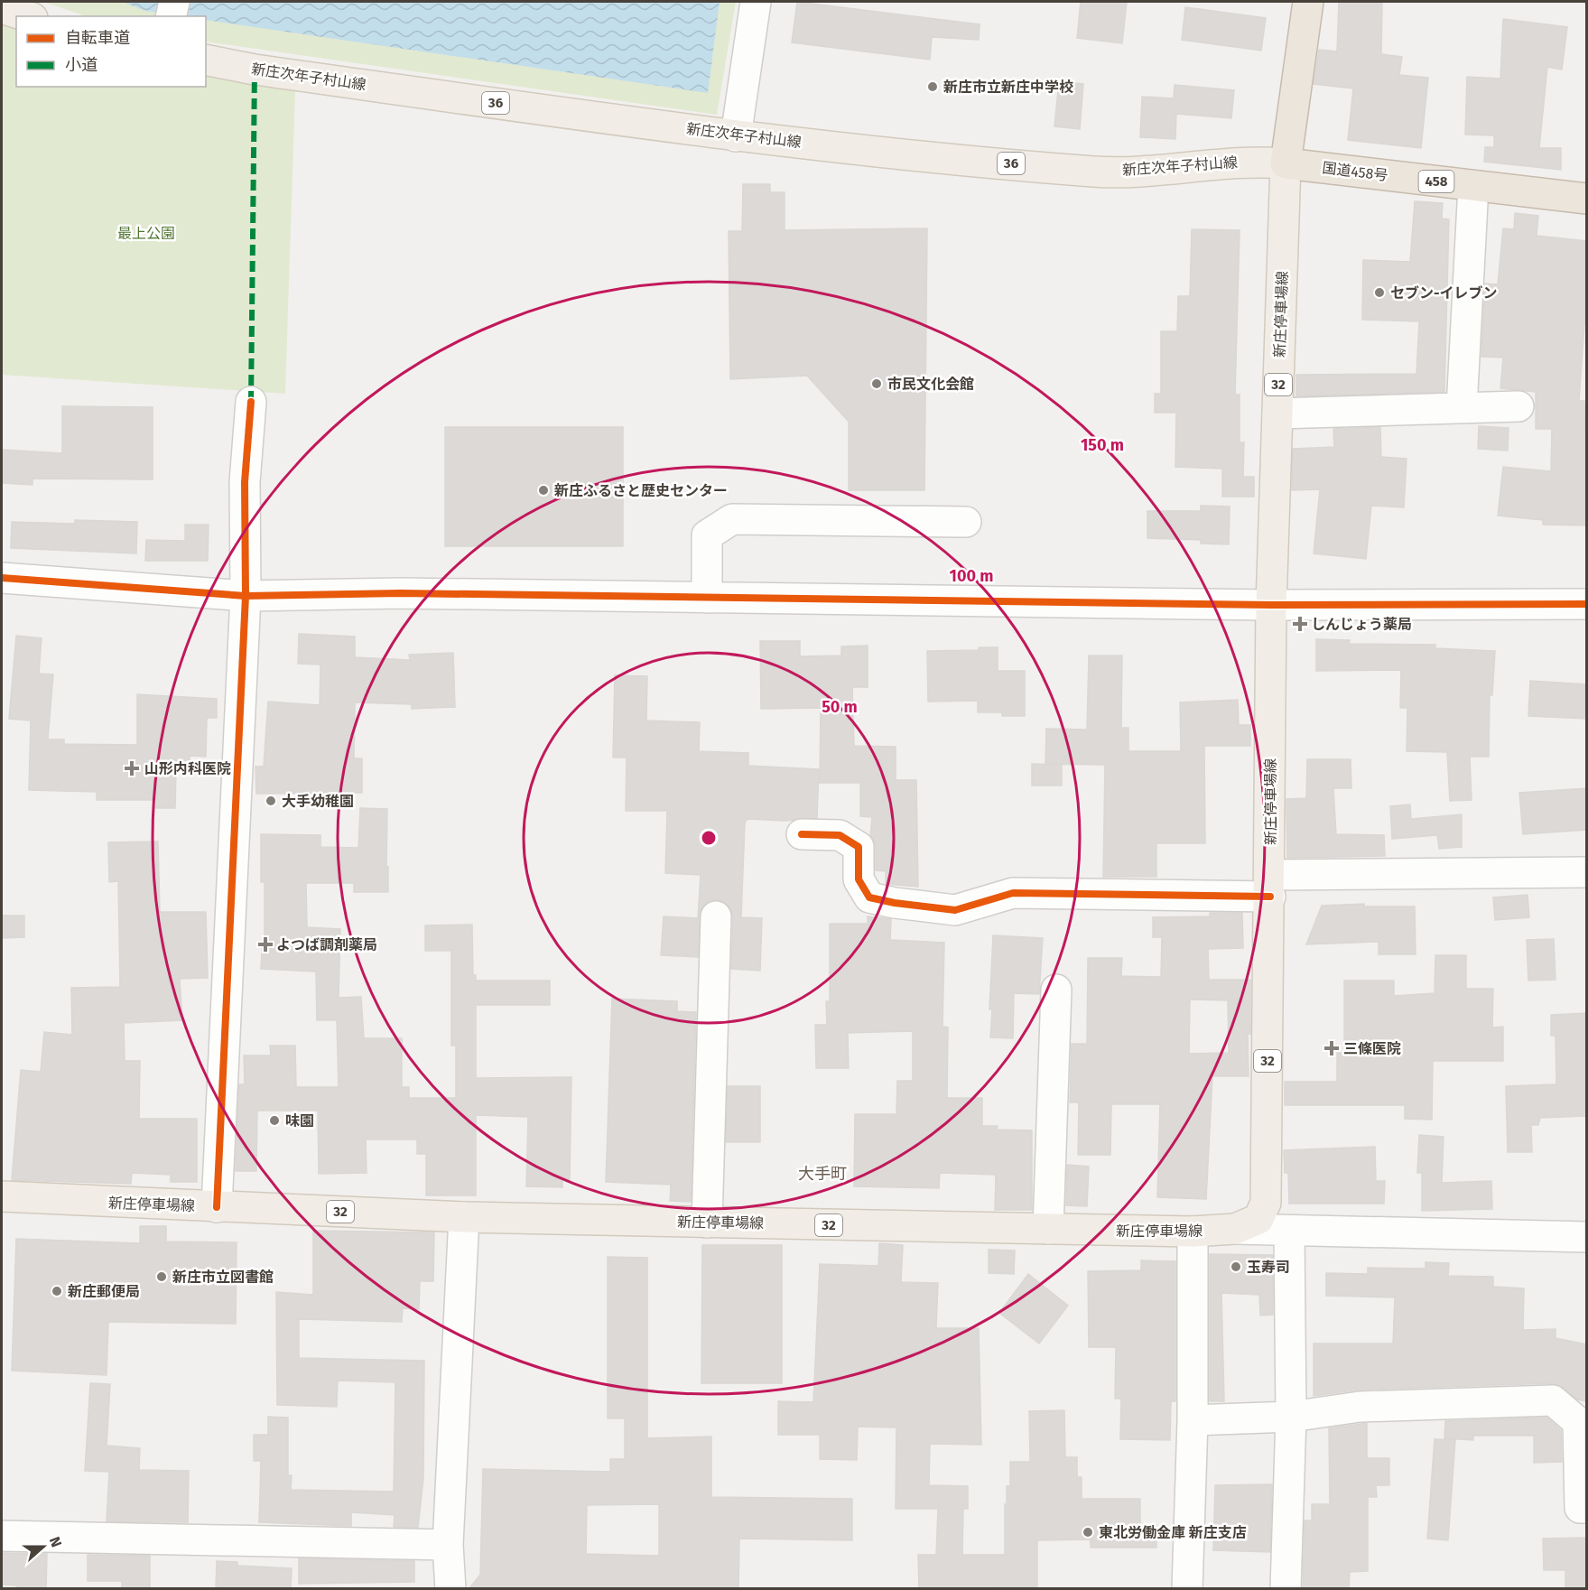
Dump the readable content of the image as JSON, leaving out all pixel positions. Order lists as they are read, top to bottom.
{
  "streets": {
    "highway": ["国道458号", "458"],
    "main road": [
      "新庄次年子村山線",
      "36",
      "新庄停車場線",
      "32"
    ]
  },
  "crossings": [
    ["新庄次年子村山線", "国道458号"],
    ["新庄次年子村山線", "新庄停車場線"],
    ["国道458号", "新庄停車場線"]
  ],
  "districts": ["大手町"],
  "parks": ["最上公園"],
  "places": {
    "other": [
      "新庄市立新庄中学校",
      "セブン-イレブン",
      "市民文化会館",
      "新庄ふるさと歴史センター",
      "大手幼稚園",
      "味園",
      "玉寿司",
      "新庄市立図書館",
      "新庄郵便局",
      "東北労働金庫 新庄支店"
    ],
    "health": [
      "しんじょう薬局",
      "山形内科医院",
      "よつば調剤薬局",
      "三條医院"
    ]
  },
  "legend": ["自転車道", "小道"],
  "north": "right",
  "rings": ["150 m", "100 m", "50 m"]
}
